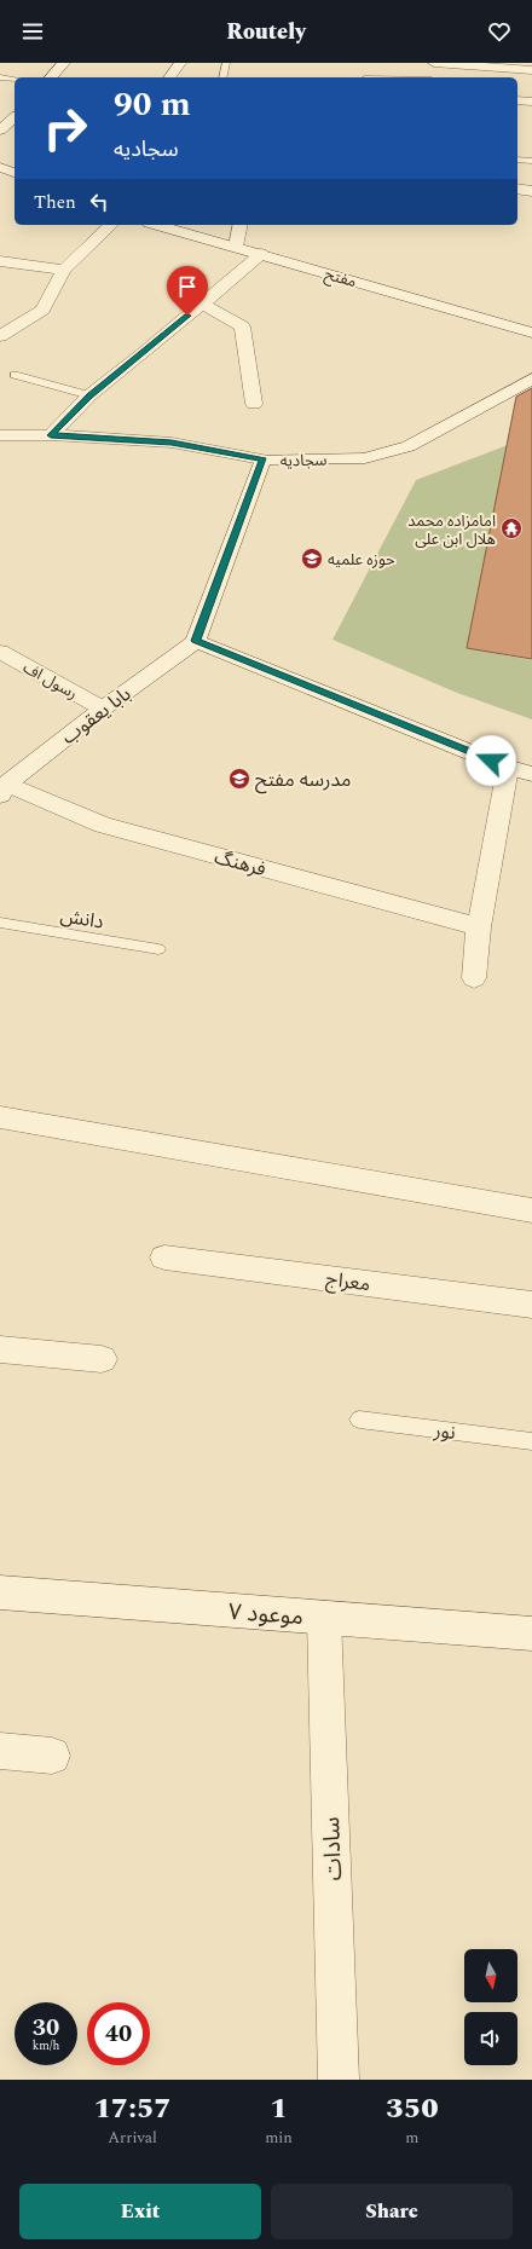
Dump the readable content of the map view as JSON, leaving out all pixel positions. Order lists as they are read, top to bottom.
{
  "streets": {
    "street": [
      "مفتح",
      "سجادیه",
      "رسول اف",
      "بابا یعقوب",
      "فرهنگ",
      "معراج",
      "موعود ۷",
      "سادات"
    ],
    "lane": ["دانش", "نور"]
  },
  "crossings": [
    ["سجادیه", "بابا یعقوب"],
    ["رسول اف", "بابا یعقوب"],
    ["بابا یعقوب", "فرهنگ"],
    ["موعود ۷", "سادات"]
  ],
  "places": {
    "temple": ["امامزاده محمد هلال ابن علی"],
    "school or university": ["حوزه علمیه", "مدرسه مفتح"]
  },
  "north": "bottom",
  "page": {
    "header": "Routely",
    "turn": ["90 m", "سجادیه"],
    "then": "Then",
    "speed": "30 km/h",
    "limit": "40",
    "eta": [
      "17:57",
      "Arrival",
      "1",
      "min",
      "350",
      "m"
    ],
    "buttons": ["Exit", "Share"]
  }
}
